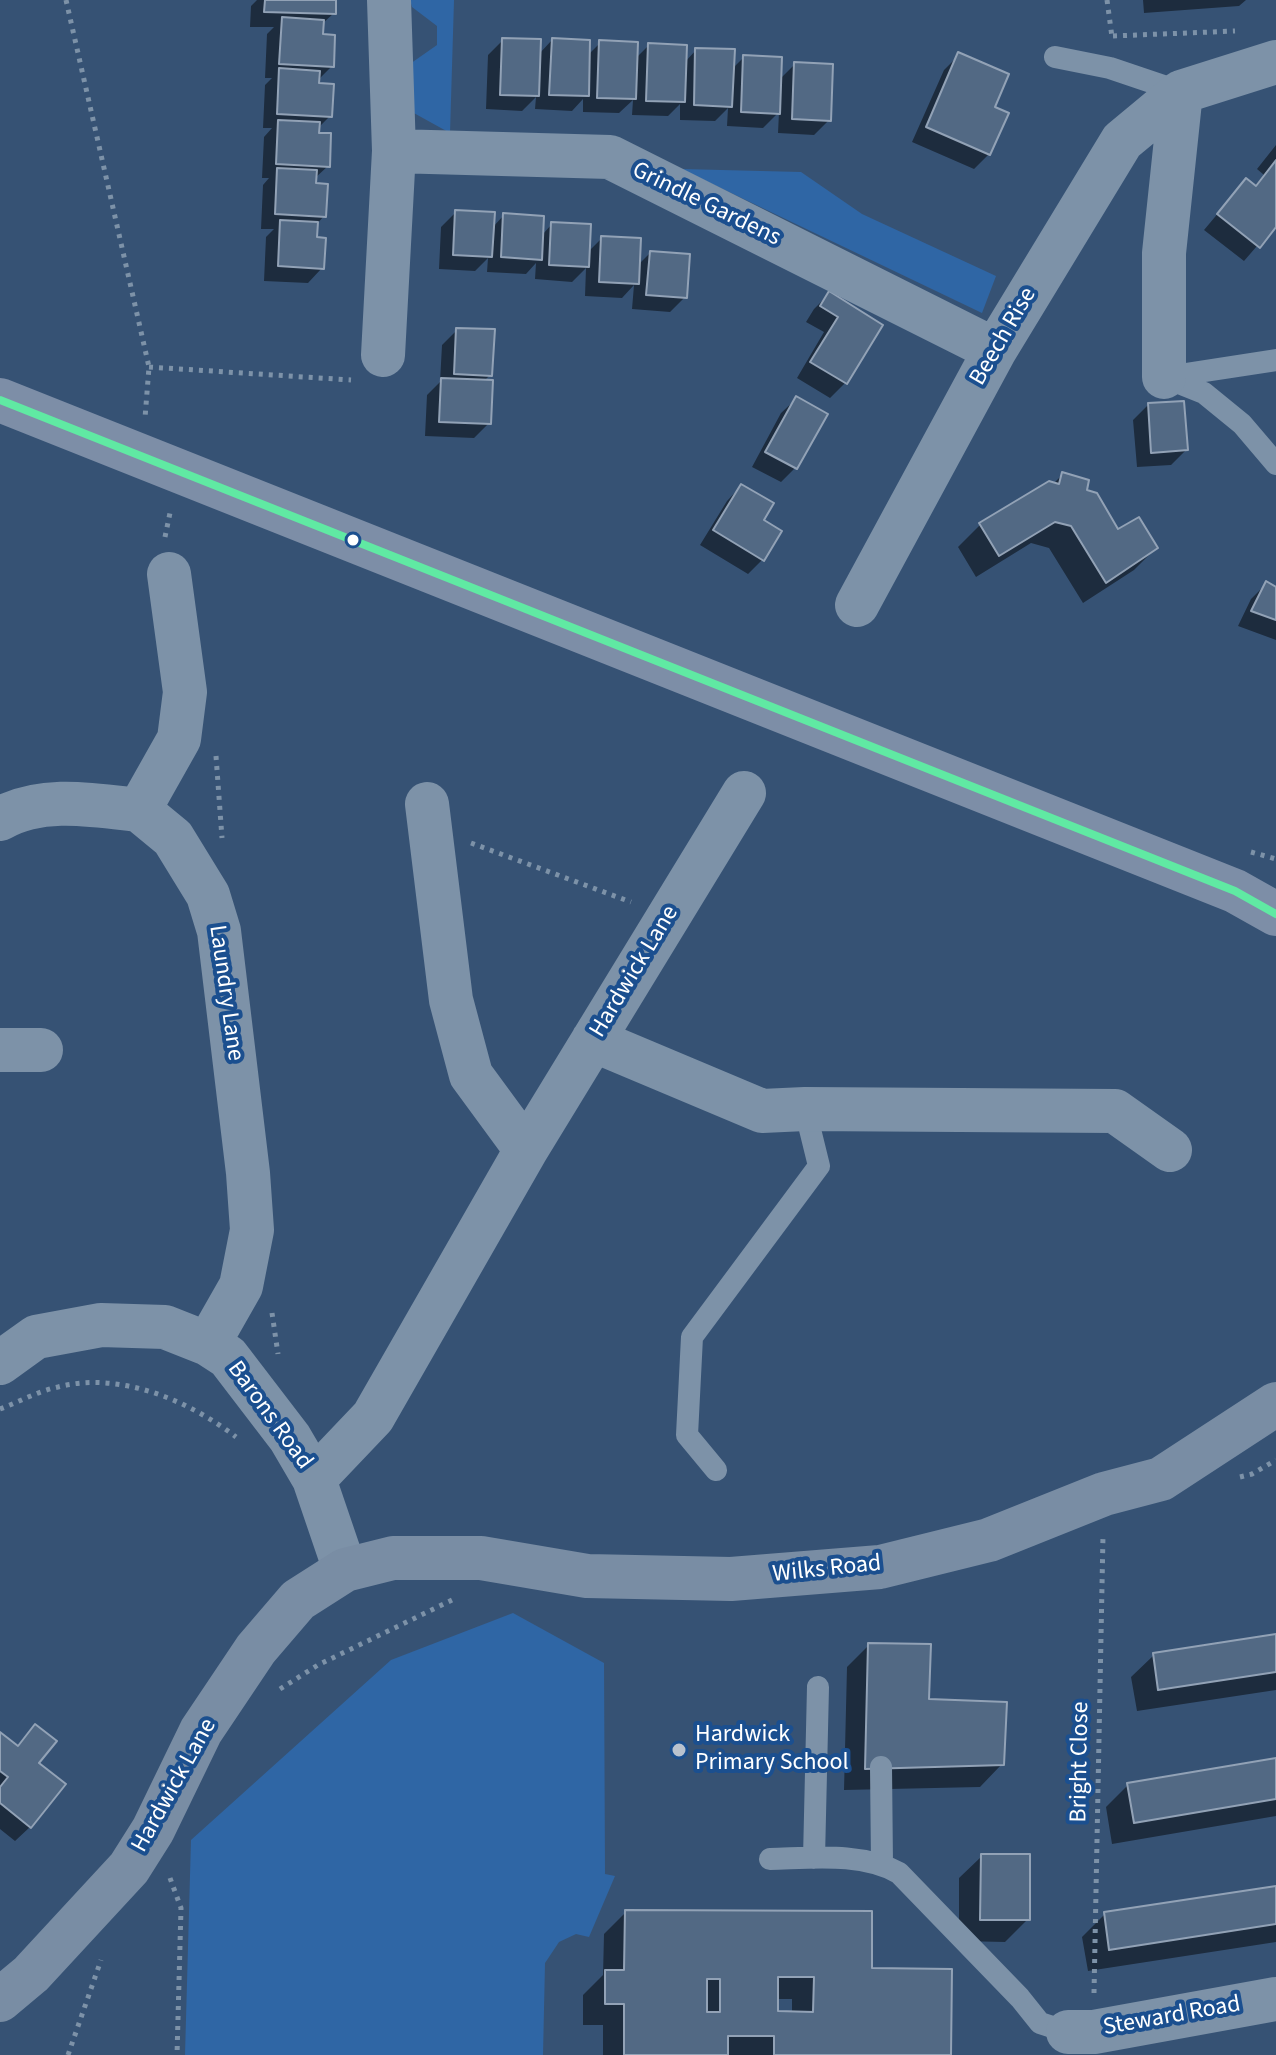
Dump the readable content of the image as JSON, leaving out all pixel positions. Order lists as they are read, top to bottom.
{
  "streets": {
    "street": [
      "Grindle Gardens",
      "Beech Rise",
      "Hardwick Lane",
      "Laundry Lane",
      "Barons Road",
      "Wilks Road",
      "Steward Road"
    ],
    "path": ["Bright Close"]
  },
  "crossings": [
    ["Grindle Gardens", "Beech Rise"],
    ["Hardwick Lane", "Barons Road"],
    ["Hardwick Lane", "Wilks Road"],
    ["Laundry Lane", "Barons Road"],
    ["Barons Road", "Wilks Road"],
    ["Wilks Road", "Bright Close"],
    ["Bright Close", "Steward Road"]
  ],
  "places": ["Hardwick Primary School"]
}
